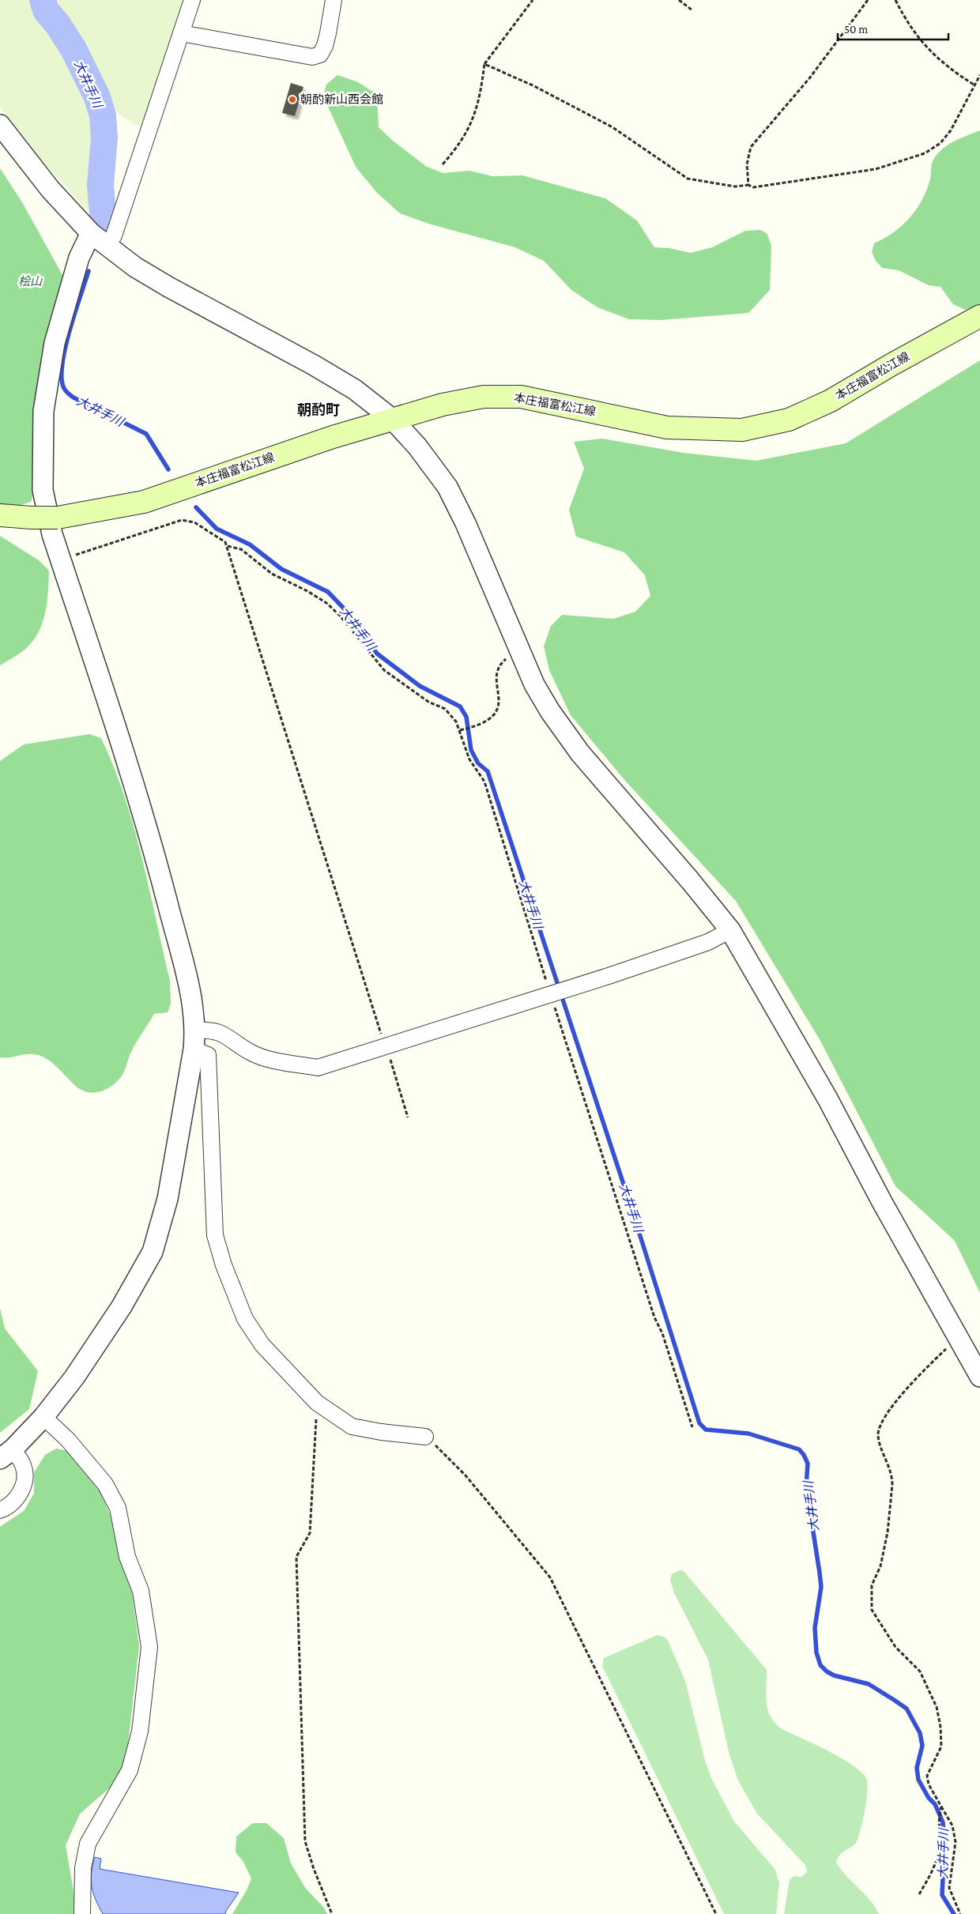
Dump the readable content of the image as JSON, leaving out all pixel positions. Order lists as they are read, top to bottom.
{
  "streets": {
    "main road": ["本庄福富松江線"]
  },
  "districts": ["朝酌町"],
  "water": ["大井手川"],
  "parks": ["桧山"],
  "places": ["朝酌新山西会館"],
  "scale_bar": "50 m"
}
